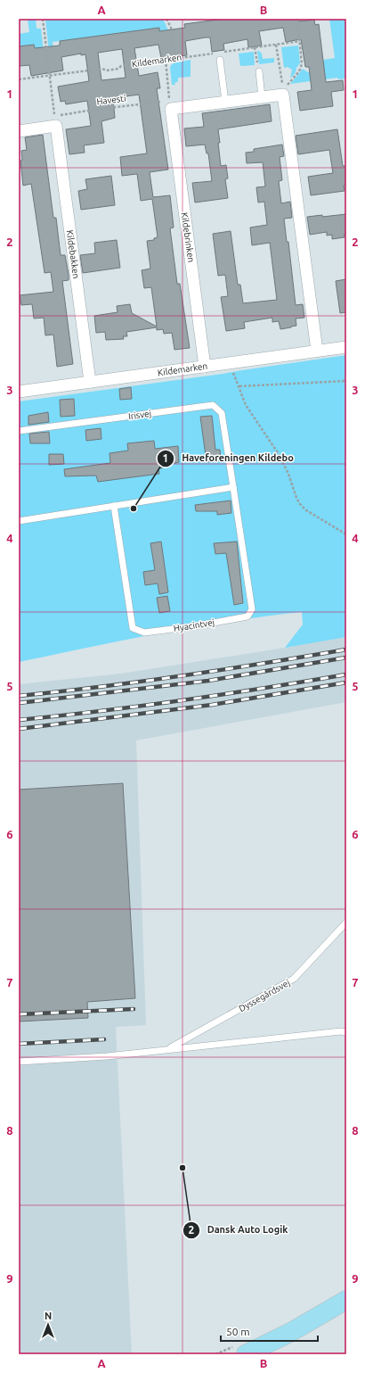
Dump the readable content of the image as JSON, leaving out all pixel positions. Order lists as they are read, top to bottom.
{
  "streets": {
    "street": ["Kildemarken", "Kildebrinken", "Kildebakken"],
    "lane": ["Irisvej", "Hyacintvej", "Dyssegårdsvej"],
    "path": ["Havesti"]
  },
  "crossings": [
    ["Kildemarken", "Kildebrinken"],
    ["Kildemarken", "Kildebakken"],
    ["Havesti", "Kildebrinken"],
    ["Havesti", "Kildebakken"],
    ["Irisvej", "Hyacintvej"]
  ],
  "places": ["Haveforeningen Kildebo", "Dansk Auto Logik"],
  "scale_bar": "50 m",
  "north": "top",
  "grid": {
    "columns": ["A", "B"],
    "rows": [
      "1",
      "2",
      "3",
      "4",
      "5",
      "6",
      "7",
      "8",
      "9"
    ]
  }
}
